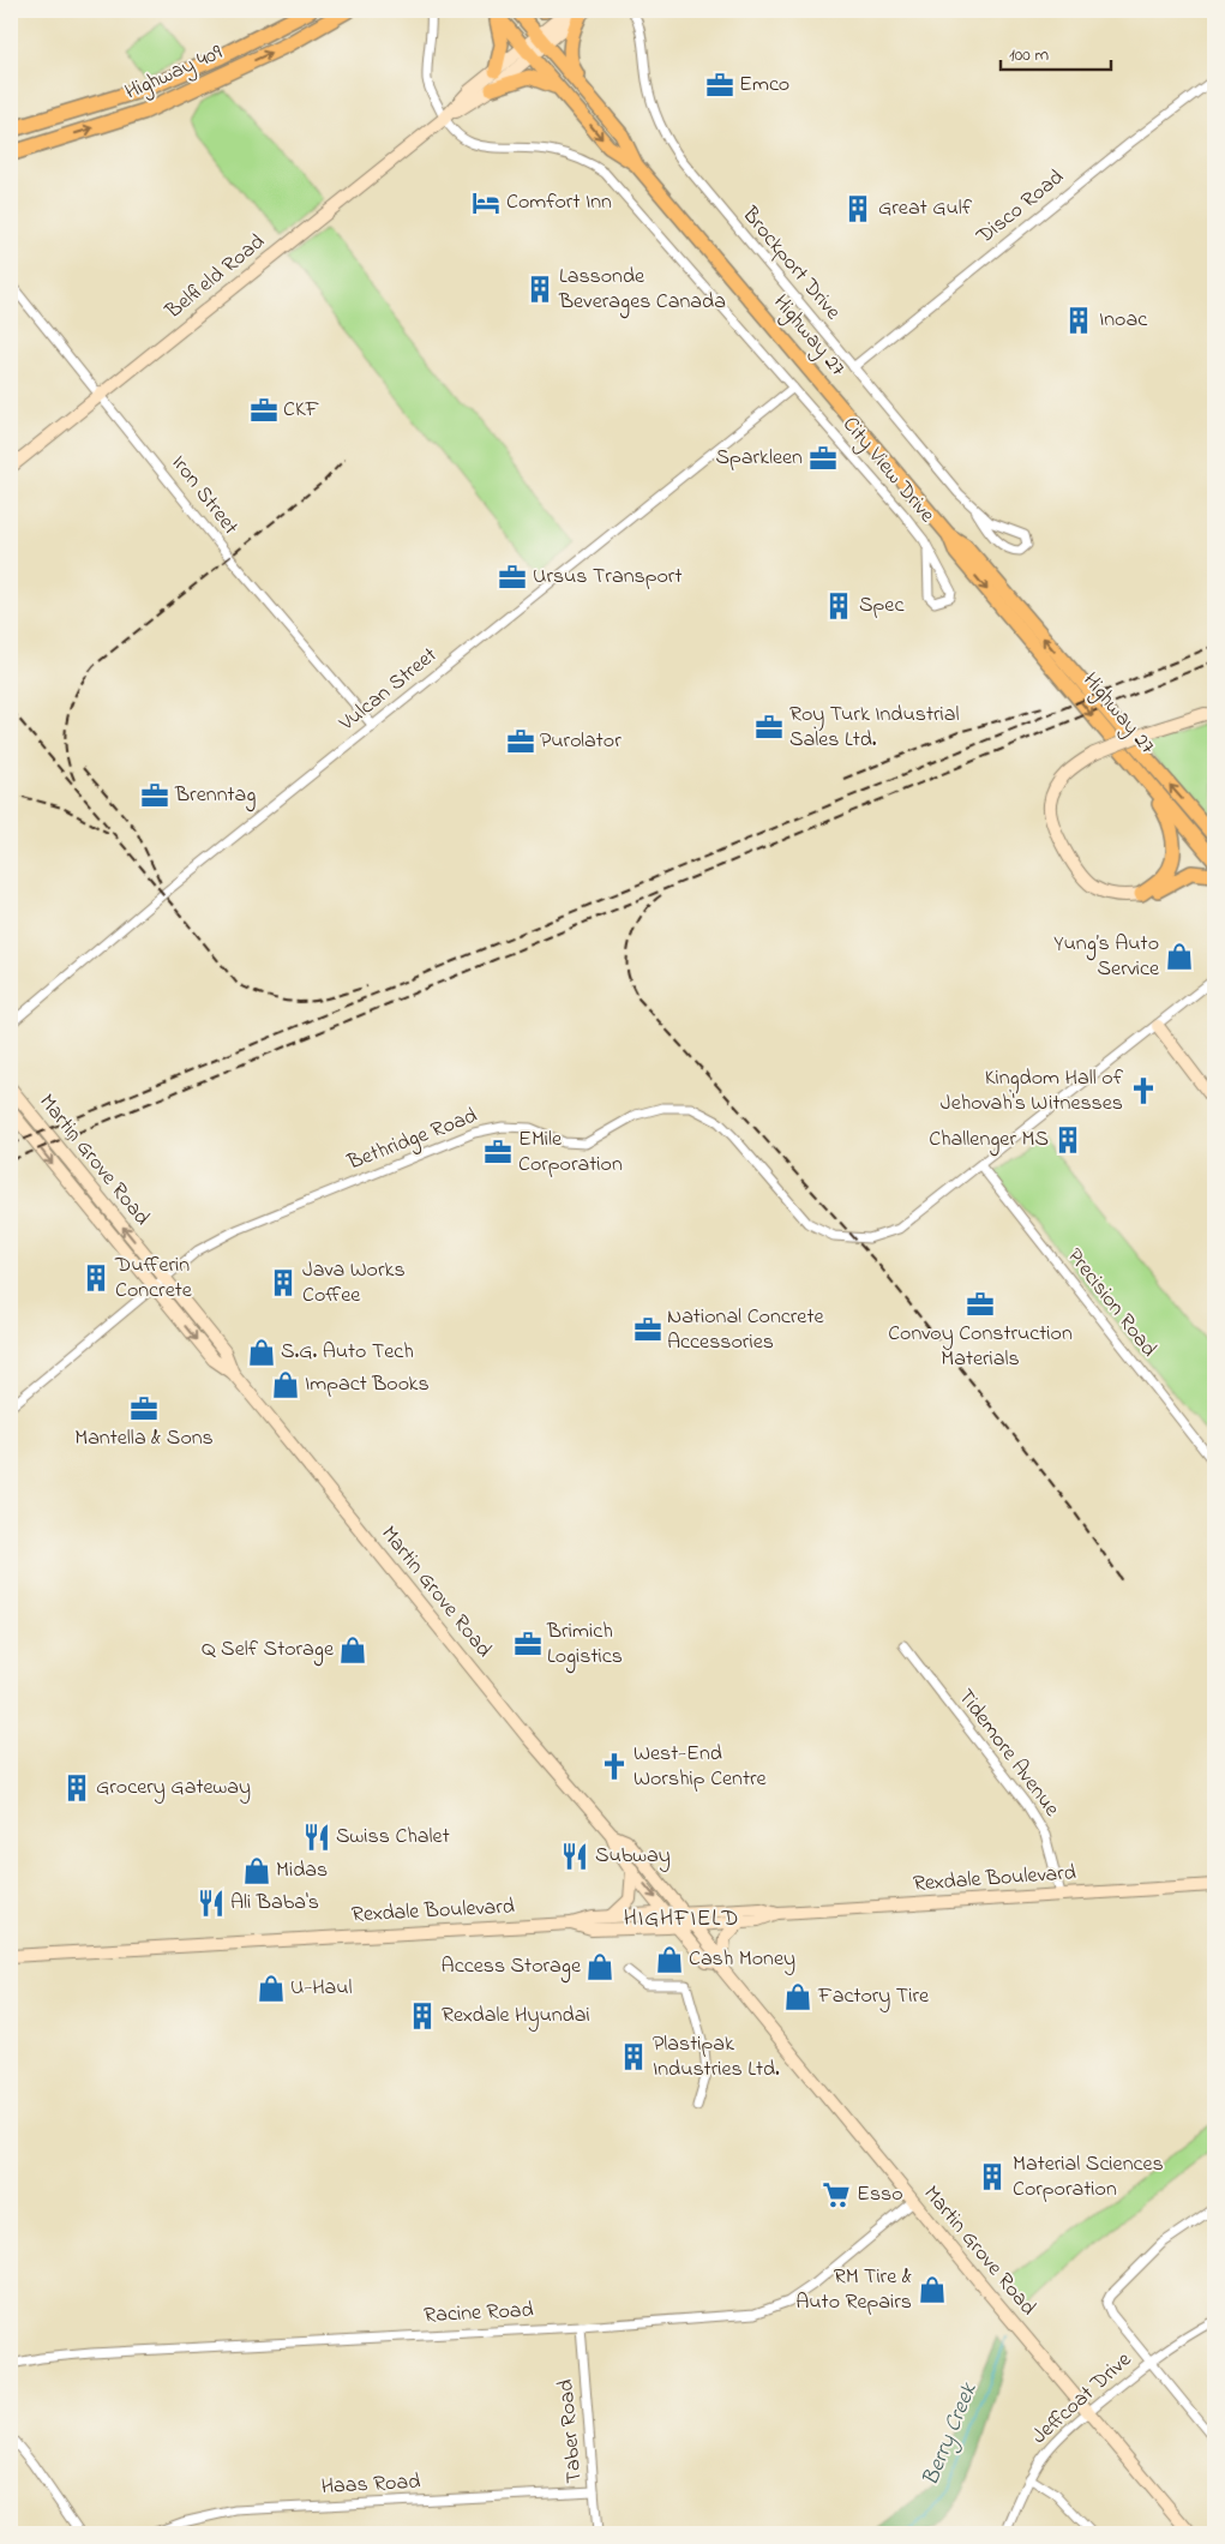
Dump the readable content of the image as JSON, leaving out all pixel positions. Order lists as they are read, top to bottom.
{
  "streets": {
    "highway": ["Highway 409"],
    "main road": [
      "Belfield Road",
      "Highway 27",
      "Martin Grove Road",
      "Rexdale Boulevard"
    ],
    "street": [
      "Disco Road",
      "Brockport Drive",
      "City View Drive",
      "Iron Street",
      "Vulcan Street",
      "Bethridge Road",
      "Precision Road",
      "Tidemore Avenue",
      "Racine Road",
      "Jeffcoat Drive",
      "Taber Road",
      "Haas Road"
    ]
  },
  "crossings": [
    ["Disco Road", "Brockport Drive"],
    ["Belfield Road", "Highway 27"],
    ["Belfield Road", "City View Drive"],
    ["Belfield Road", "Iron Street"],
    ["City View Drive", "Vulcan Street"],
    ["Iron Street", "Vulcan Street"],
    ["Bethridge Road", "Martin Grove Road"],
    ["Bethridge Road", "Precision Road"],
    ["Martin Grove Road", "Rexdale Boulevard"],
    ["Martin Grove Road", "Racine Road"],
    ["Martin Grove Road", "Jeffcoat Drive"],
    ["Tidemore Avenue", "Rexdale Boulevard"],
    ["Racine Road", "Taber Road"],
    ["Taber Road", "Haas Road"]
  ],
  "districts": ["HIGHFIELD"],
  "water": ["Berry Creek"],
  "places": {
    "office": [
      "Emco",
      "CKF",
      "Sparkleen",
      "Ursus Transport",
      "Roy Turk Industrial Sales Ltd.",
      "Purolator",
      "Brenntag",
      "EMile Corporation",
      "Convoy Construction Materials",
      "National Concrete Accessories",
      "Mantella & Sons",
      "Brimich Logistics"
    ],
    "hotel": ["Comfort Inn"],
    "building": [
      "Great Gulf",
      "Lassonde Beverages Canada",
      "Inoac",
      "Spec",
      "Challenger MS",
      "Dufferin Concrete",
      "Java Works Coffee",
      "Grocery Gateway",
      "Rexdale Hyundai",
      "Plastipak Industries Ltd.",
      "Material Sciences Corporation"
    ],
    "shop": [
      "Yung’s Auto Service",
      "S.G. Auto Tech",
      "Impact Books",
      "Q Self Storage",
      "Midas",
      "Cash Money",
      "Access Storage",
      "U-Haul",
      "Factory Tire",
      "RM Tire & Auto Repairs"
    ],
    "church": ["Kingdom Hall of Jehovah's Witnesses", "West-End Worship Centre"],
    "restaurant": ["Swiss Chalet", "Subway", "Ali Baba's"],
    "supermarket": ["Esso"]
  },
  "scale_bar": "100 m"
}
